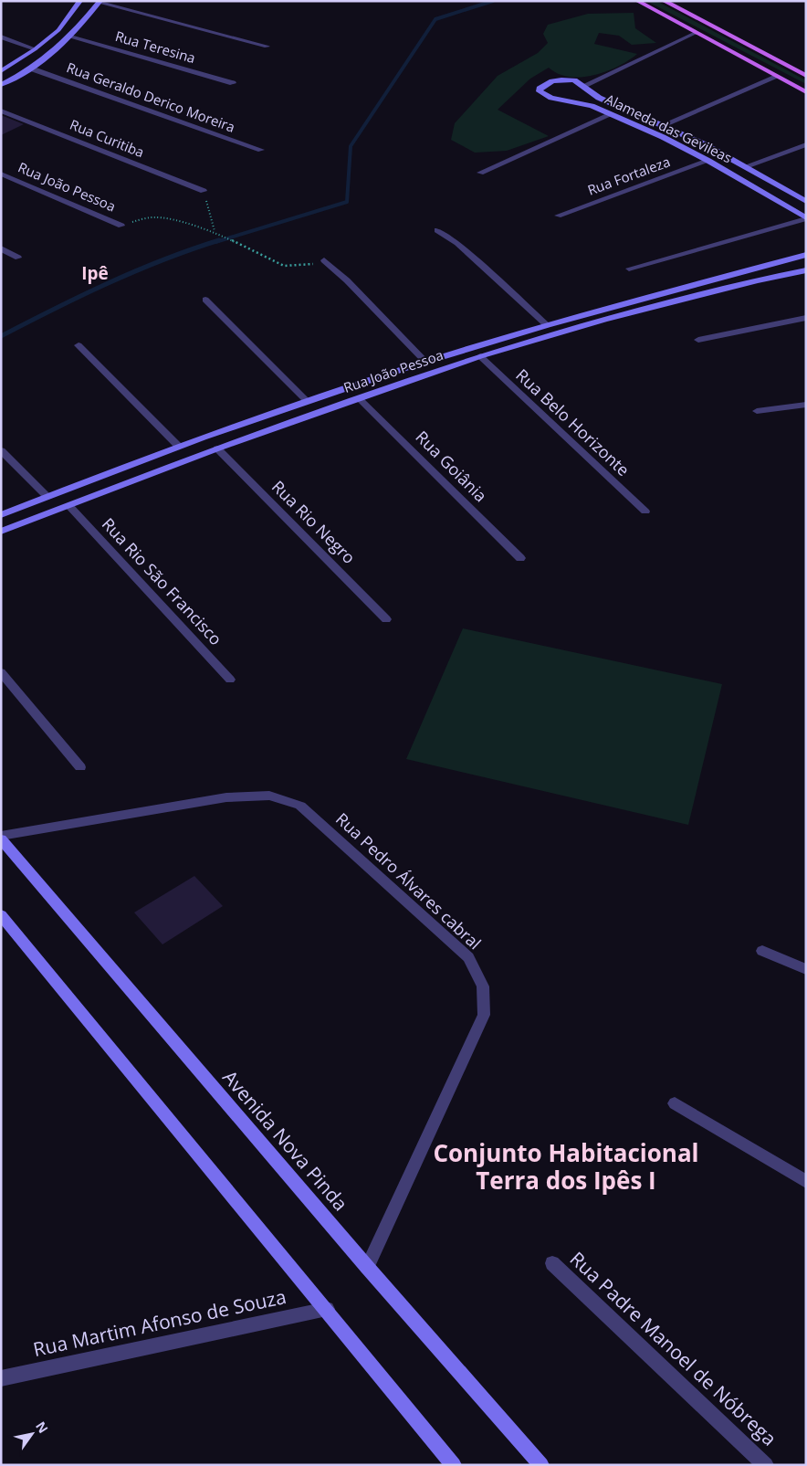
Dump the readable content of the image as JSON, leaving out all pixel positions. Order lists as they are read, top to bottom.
{
  "streets": {
    "street": [
      "Rua Teresina",
      "Rua Geraldo Derico Moreira",
      "Alameda das Gevileas",
      "Rua Curitiba",
      "Rua Fortaleza",
      "Rua João Pessoa",
      "Rua Belo Horizonte",
      "Rua Goiânia",
      "Rua Rio Negro",
      "Rua Rio São Francisco",
      "Rua Pedro Álvares cabral",
      "Avenida Nova Pinda",
      "Rua Martim Afonso de Souza",
      "Rua Padre Manoel de Nóbrega"
    ]
  },
  "crossings": [
    ["Alameda das Gevileas", "Rua Fortaleza"],
    ["Rua João Pessoa", "Rua Belo Horizonte"],
    ["Rua João Pessoa", "Rua Goiânia"],
    ["Rua João Pessoa", "Rua Rio Negro"],
    ["Rua João Pessoa", "Rua Rio São Francisco"],
    ["Rua Pedro Álvares cabral", "Avenida Nova Pinda"]
  ],
  "districts": ["Ipê", "Conjunto Habitacional Terra dos Ipês I"],
  "north": "top right"
}
